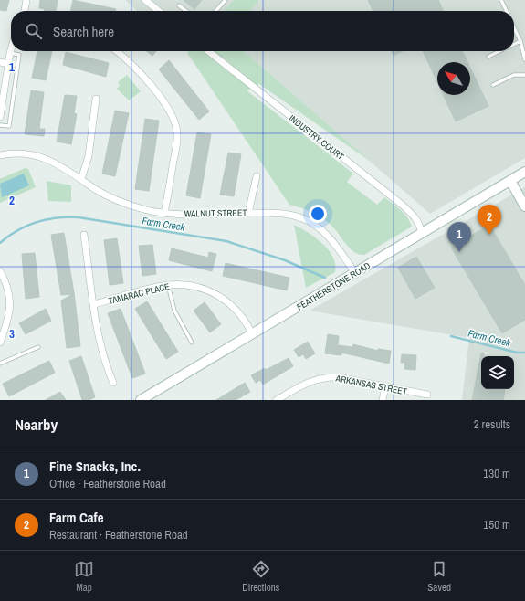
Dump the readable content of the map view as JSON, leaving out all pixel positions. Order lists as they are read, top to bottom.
{
  "streets": {
    "street": [
      "INDUSTRY COURT",
      "WALNUT STREET",
      "FEATHERSTONE ROAD",
      "TAMARAC PLACE",
      "ARKANSAS STREET"
    ]
  },
  "crossings": [
    ["INDUSTRY COURT", "FEATHERSTONE ROAD"],
    ["WALNUT STREET", "FEATHERSTONE ROAD"],
    ["FEATHERSTONE ROAD", "TAMARAC PLACE"]
  ],
  "water": ["Farm Creek"],
  "north": "top left",
  "page": {
    "search": "Search here",
    "pins": ["2", "1"],
    "heading": ["Nearby", "2 results"],
    "list": [
      {
        "mark": "1",
        "name": "Fine Snacks, Inc.",
        "note": "Office · Featherstone Road",
        "value": "130 m"
      },
      {
        "mark": "2",
        "name": "Farm Cafe",
        "note": "Restaurant · Featherstone Road",
        "value": "150 m"
      }
    ],
    "nav": ["Map", "Directions", "Saved"]
  },
  "grid": {
    "rows": ["1", "2", "3"]
  }
}
